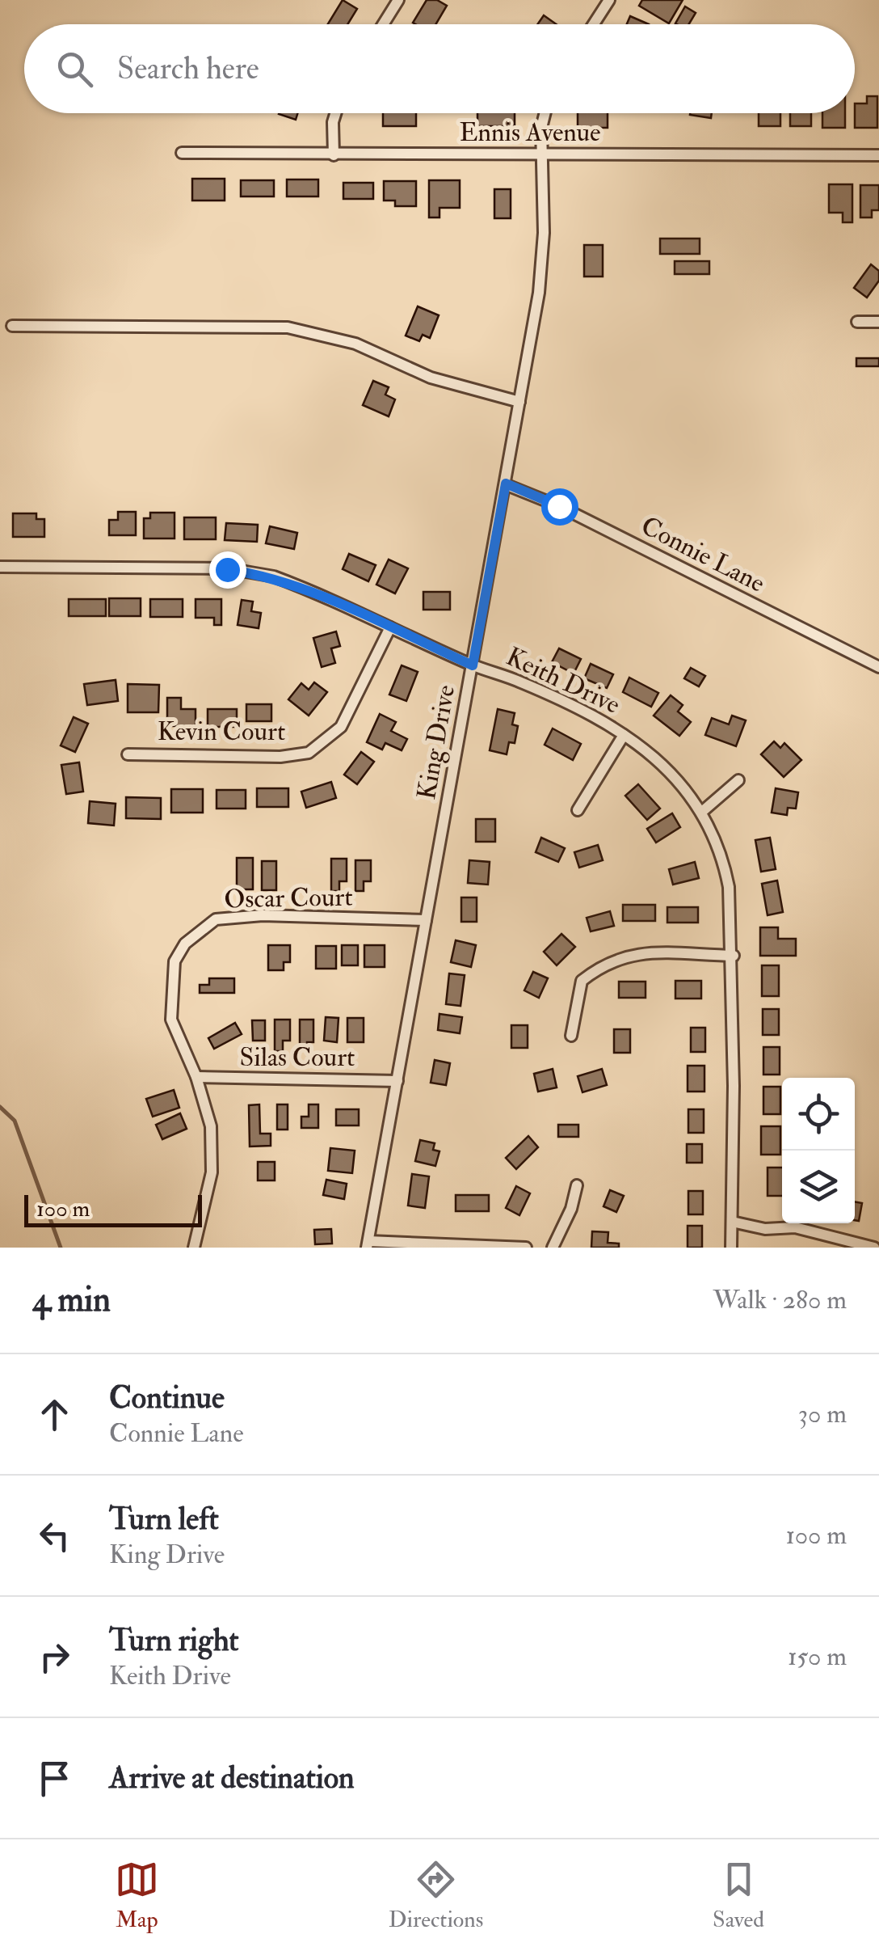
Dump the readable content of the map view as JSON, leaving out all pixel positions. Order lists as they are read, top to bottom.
{
  "streets": {
    "street": [
      "Ennis Avenue",
      "Connie Lane",
      "Keith Drive",
      "Kevin Court",
      "King Drive",
      "Oscar Court",
      "Silas Court"
    ]
  },
  "crossings": [
    ["Ennis Avenue", "King Drive"],
    ["Connie Lane", "King Drive"],
    ["Keith Drive", "Kevin Court"],
    ["Keith Drive", "King Drive"],
    ["King Drive", "Oscar Court"],
    ["King Drive", "Silas Court"],
    ["Oscar Court", "Silas Court"]
  ],
  "scale_bar": "100 m",
  "page": {
    "search": "Search here",
    "scale": "100 m",
    "heading": ["4 min", "Walk · 280 m"],
    "list": [
      ["Continue", "Connie Lane", "30 m"],
      ["Turn left", "King Drive", "100 m"],
      ["Turn right", "Keith Drive", "150 m"],
      "Arrive at destination"
    ],
    "nav": ["Map", "Directions", "Saved"]
  }
}
